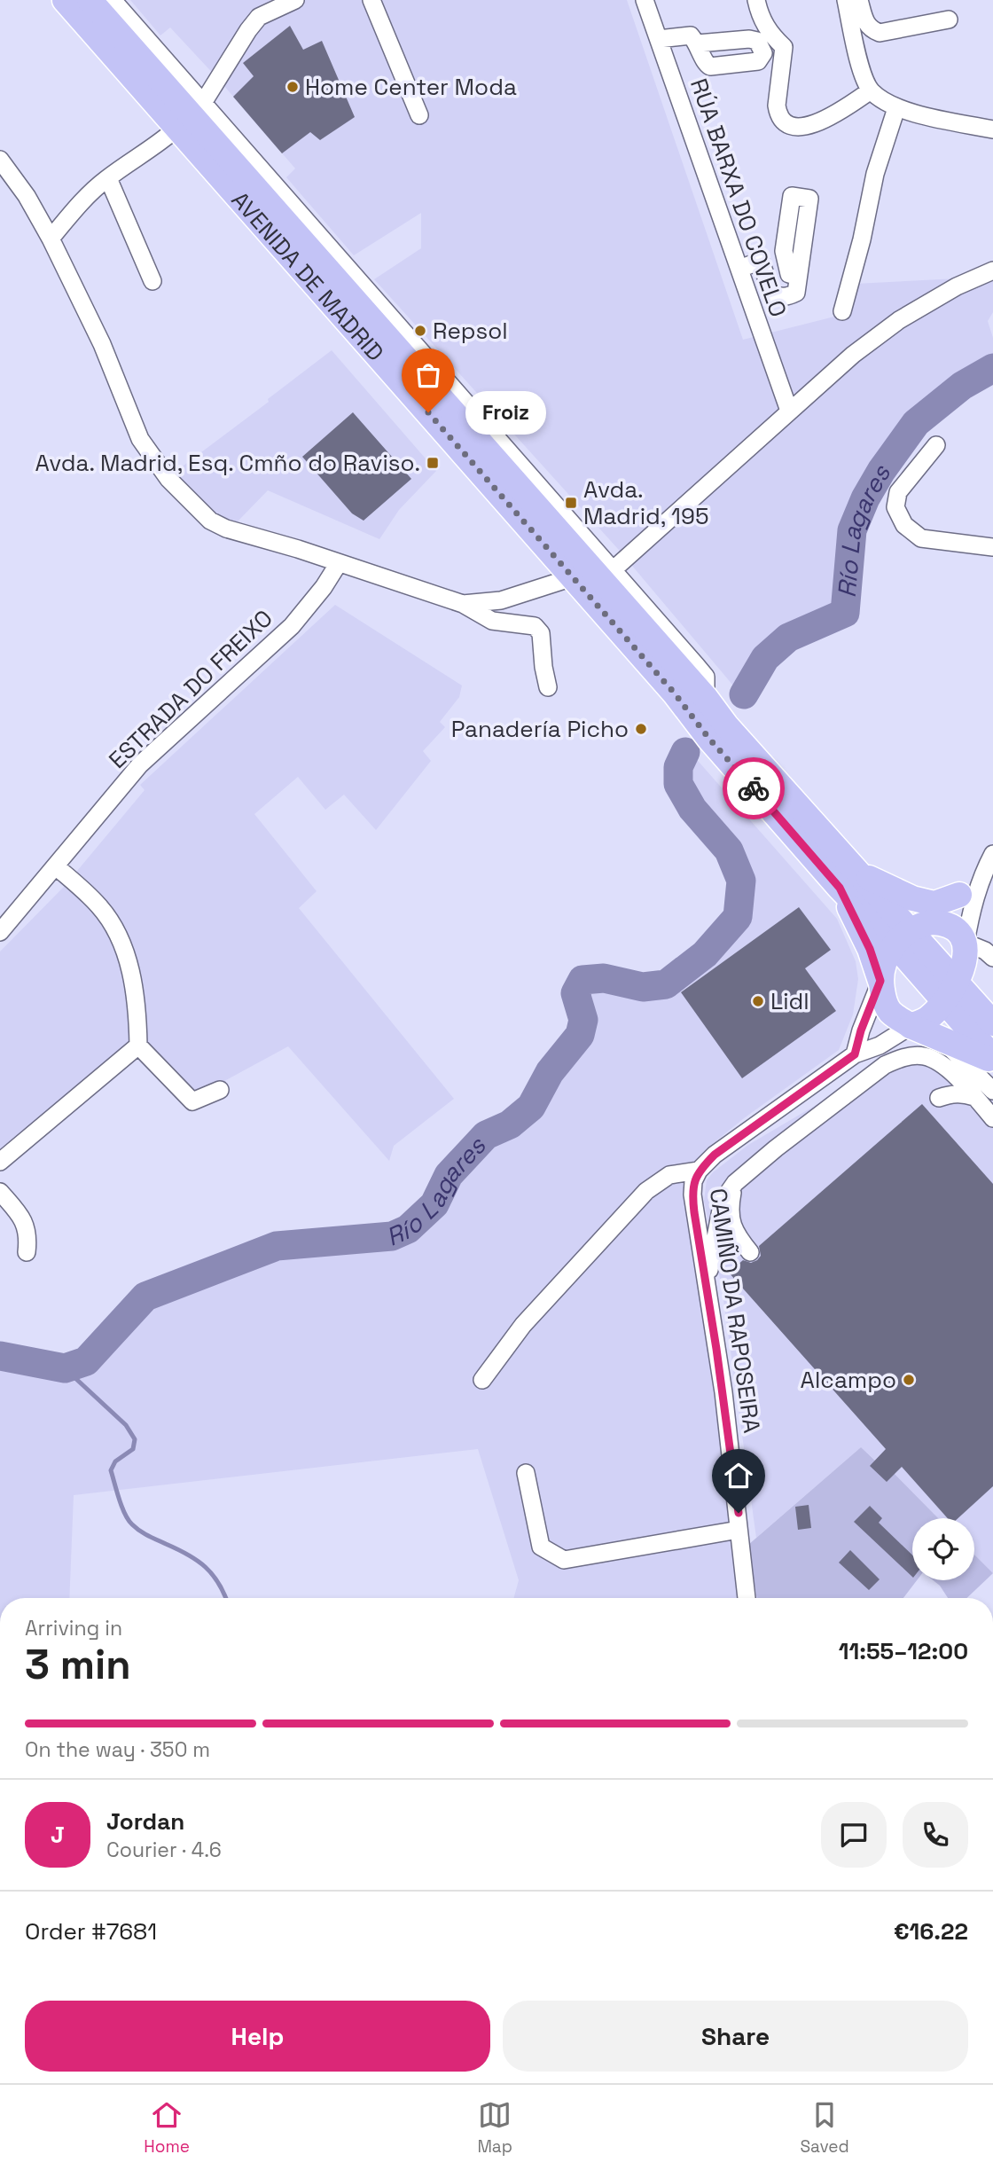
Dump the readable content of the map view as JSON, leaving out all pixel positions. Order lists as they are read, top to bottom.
{
  "streets": {
    "highway": ["AVENIDA DE MADRID"],
    "street": ["RÚA BARXA DO COVELO", "ESTRADA DO FREIXO", "CAMIÑO DA RAPOSEIRA"]
  },
  "water": ["Río Lagares"],
  "places": {
    "other": [
      "Home Center Moda",
      "Repsol",
      "Froiz",
      "Panadería Picho",
      "Lidl",
      "Alcampo"
    ],
    "transit": ["Avda. Madrid, Esq. Cmño do Raviso.", "Avda. Madrid, 195"]
  },
  "page": {
    "bubble": "Froiz",
    "heading": ["3 min", "Arriving in", "11:55–12:00"],
    "panel": [
      "Jordan",
      "Courier · 4.6",
      "Order #7681",
      "€16.22"
    ],
    "bar": "On the way · 350 m",
    "round": "J",
    "buttons": ["Help", "Share"],
    "tabs": ["Home", "Map", "Saved"]
  }
}
